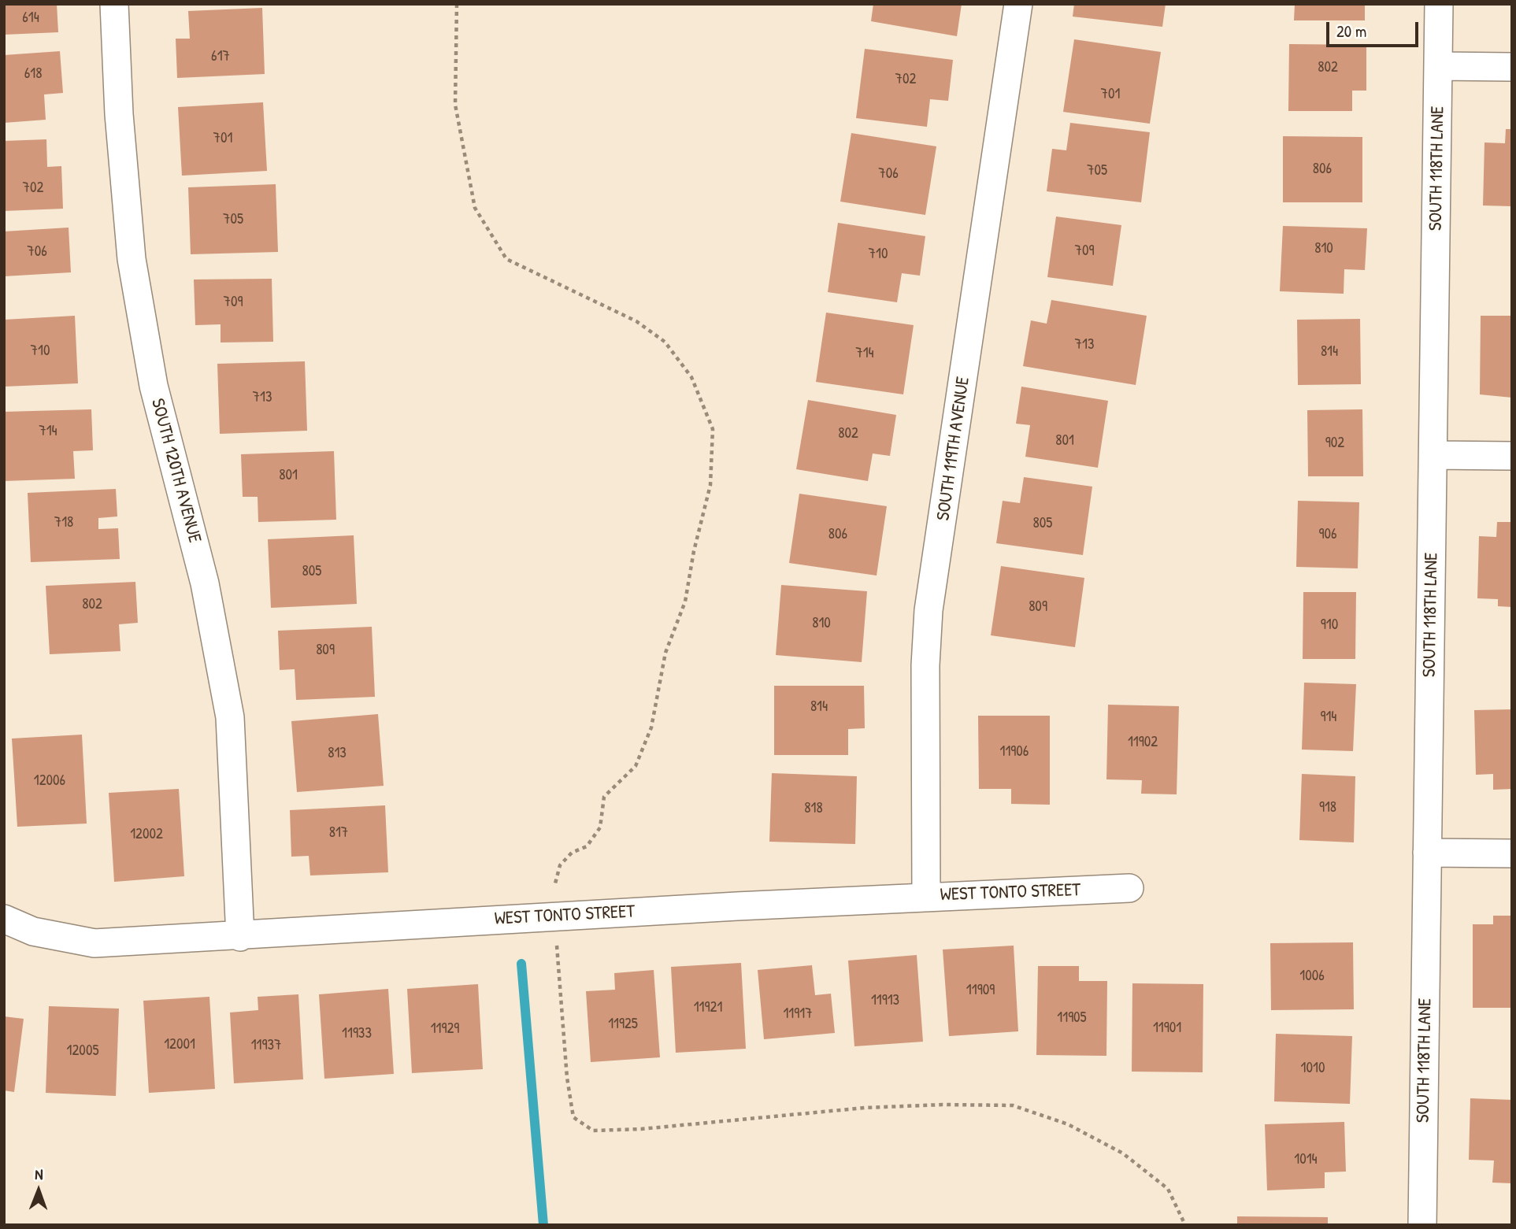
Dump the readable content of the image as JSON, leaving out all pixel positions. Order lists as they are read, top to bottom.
{
  "streets": {
    "street": [
      "SOUTH 118TH LANE",
      "SOUTH 119TH AVENUE",
      "SOUTH 120TH AVENUE",
      "WEST TONTO STREET"
    ]
  },
  "crossings": [
    ["SOUTH 119TH AVENUE", "WEST TONTO STREET"],
    ["SOUTH 120TH AVENUE", "WEST TONTO STREET"]
  ],
  "house_numbers": [
    "614",
    "617",
    "802",
    "618",
    "702",
    "701",
    "701",
    "806",
    "705",
    "706",
    "702",
    "705",
    "810",
    "709",
    "706",
    "710",
    "709",
    "713",
    "710",
    "814",
    "714",
    "713",
    "714",
    "802",
    "801",
    "902",
    "801",
    "718",
    "805",
    "806",
    "906",
    "805",
    "802",
    "809",
    "810",
    "910",
    "809",
    "814",
    "914",
    "11902",
    "11906",
    "813",
    "12006",
    "918",
    "818",
    "817",
    "12002",
    "1006",
    "11909",
    "11913",
    "11921",
    "11917",
    "11905",
    "11925",
    "11901",
    "11929",
    "11933",
    "12001",
    "11937",
    "12005",
    "1010",
    "1014"
  ],
  "scale_bar": "20 m",
  "north": "top"
}
